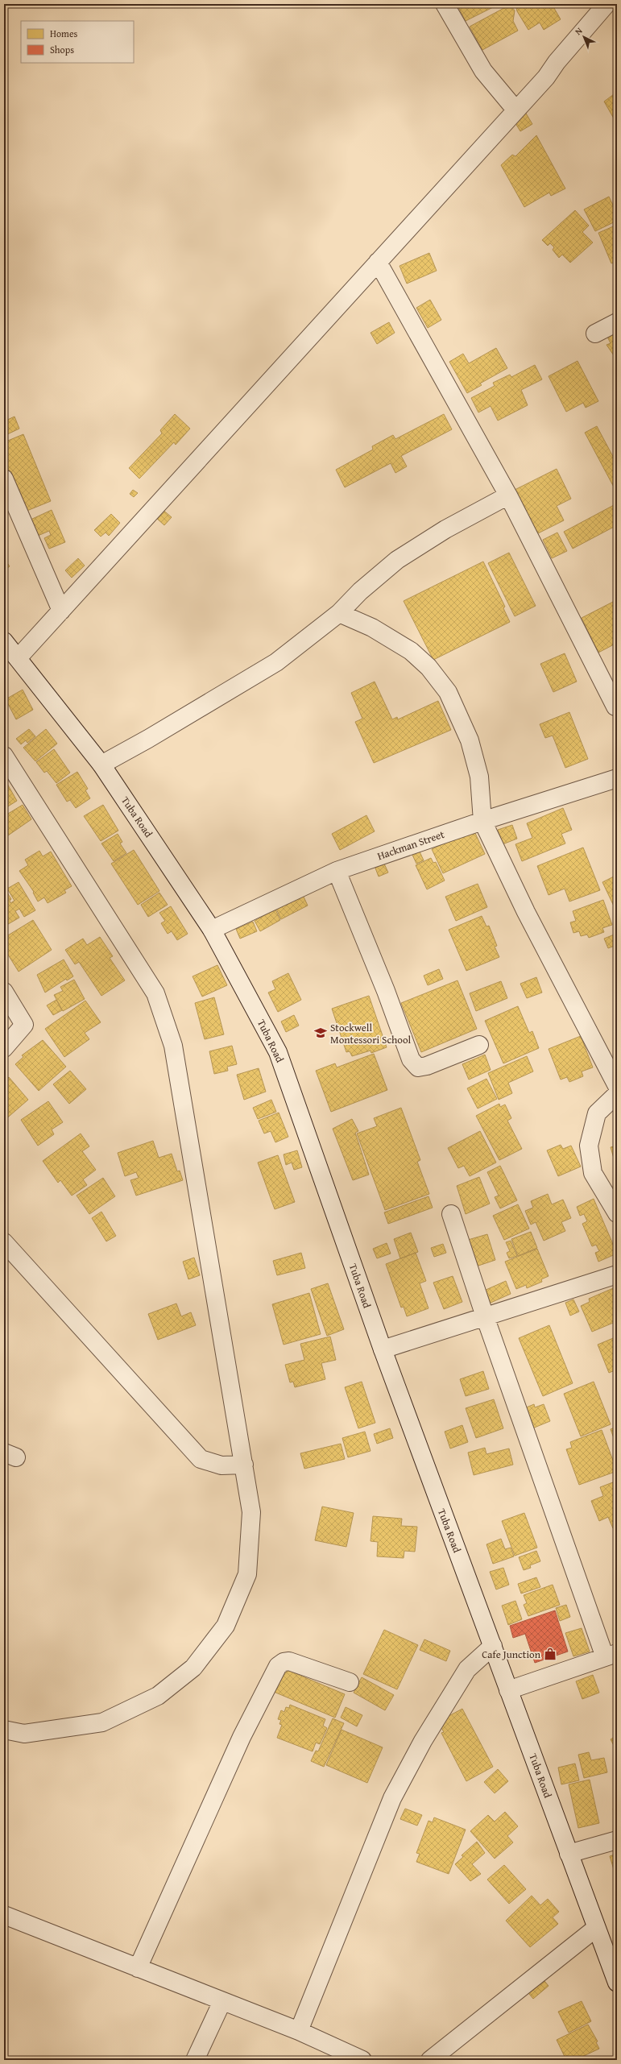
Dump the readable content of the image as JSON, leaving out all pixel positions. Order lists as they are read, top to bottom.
{
  "streets": {
    "street": ["Tuba Road", "Hackman Street"]
  },
  "crossings": [
    ["Tuba Road", "Hackman Street"]
  ],
  "places": {
    "school or university": ["Stockwell Montessori School"],
    "shop": ["Cafe Junction"]
  },
  "legend": ["Homes", "Shops"],
  "north": "top left"
}
